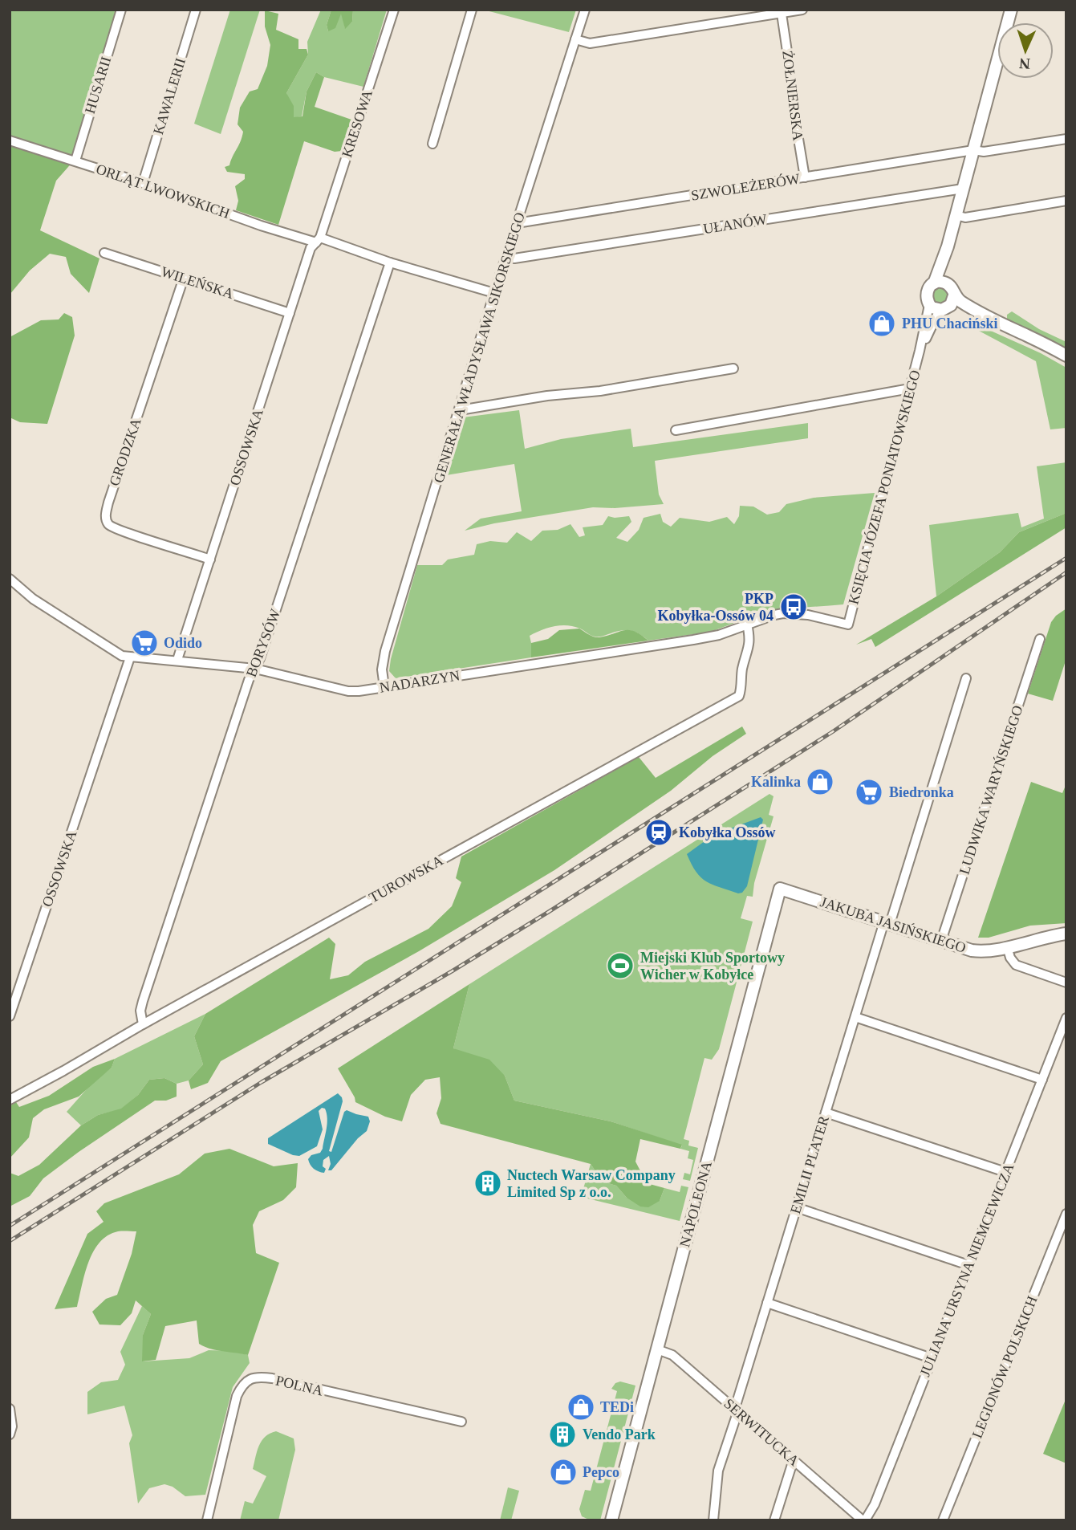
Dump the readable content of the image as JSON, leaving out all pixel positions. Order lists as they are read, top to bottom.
{
  "streets": {
    "street": [
      "HUSARII",
      "ŻOŁNIERSKA",
      "KAWALERII",
      "KRESOWA",
      "SZWOLEŻERÓW",
      "ORLĄT LWOWSKICH",
      "UŁANÓW",
      "WILEŃSKA",
      "GENERAŁA WŁADYSŁAWA SIKORSKIEGO",
      "OSSOWSKA",
      "GRODZKA",
      "KSIĘCIA JÓZEFA PONIATOWSKIEGO",
      "BORYSÓW",
      "NADARZYN",
      "LUDWIKA WARYŃSKIEGO",
      "TUROWSKA",
      "JAKUBA JASIŃSKIEGO",
      "EMILII PLATER",
      "NAPOLEONA",
      "JULIANA URSYNA NIEMCEWICZA",
      "LEGIONÓW POLSKICH",
      "POLNA",
      "SERWITUCKA"
    ]
  },
  "crossings": [
    ["HUSARII", "ORLĄT LWOWSKICH"],
    ["ŻOŁNIERSKA", "SZWOLEŻERÓW"],
    ["KAWALERII", "ORLĄT LWOWSKICH"],
    ["KRESOWA", "ORLĄT LWOWSKICH"],
    ["KRESOWA", "OSSOWSKA"],
    ["SZWOLEŻERÓW", "GENERAŁA WŁADYSŁAWA SIKORSKIEGO"],
    ["ORLĄT LWOWSKICH", "GENERAŁA WŁADYSŁAWA SIKORSKIEGO"],
    ["ORLĄT LWOWSKICH", "OSSOWSKA"],
    ["ORLĄT LWOWSKICH", "BORYSÓW"],
    ["UŁANÓW", "GENERAŁA WŁADYSŁAWA SIKORSKIEGO"],
    ["WILEŃSKA", "OSSOWSKA"],
    ["WILEŃSKA", "GRODZKA"],
    ["GENERAŁA WŁADYSŁAWA SIKORSKIEGO", "NADARZYN"],
    ["OSSOWSKA", "GRODZKA"],
    ["OSSOWSKA", "NADARZYN"],
    ["KSIĘCIA JÓZEFA PONIATOWSKIEGO", "NADARZYN"],
    ["BORYSÓW", "NADARZYN"],
    ["BORYSÓW", "TUROWSKA"],
    ["NADARZYN", "TUROWSKA"],
    ["LUDWIKA WARYŃSKIEGO", "JAKUBA JASIŃSKIEGO"],
    ["JAKUBA JASIŃSKIEGO", "EMILII PLATER"],
    ["JAKUBA JASIŃSKIEGO", "NAPOLEONA"],
    ["EMILII PLATER", "SERWITUCKA"],
    ["NAPOLEONA", "SERWITUCKA"],
    ["JULIANA URSYNA NIEMCEWICZA", "SERWITUCKA"]
  ],
  "places": {
    "shop": [
      "PHU Chaciński",
      "Kalinka",
      "TEDi",
      "Pepco"
    ],
    "bus stop": ["PKP Kobyłka-Ossów 04"],
    "supermarket": ["Odido", "Biedronka"],
    "station": ["Kobyłka Ossów"],
    "sports": ["Miejski Klub Sportowy Wicher w Kobyłce"],
    "building": ["Nuctech Warsaw Company Limited Sp z o.o.", "Vendo Park"]
  },
  "north": "bottom"
}
